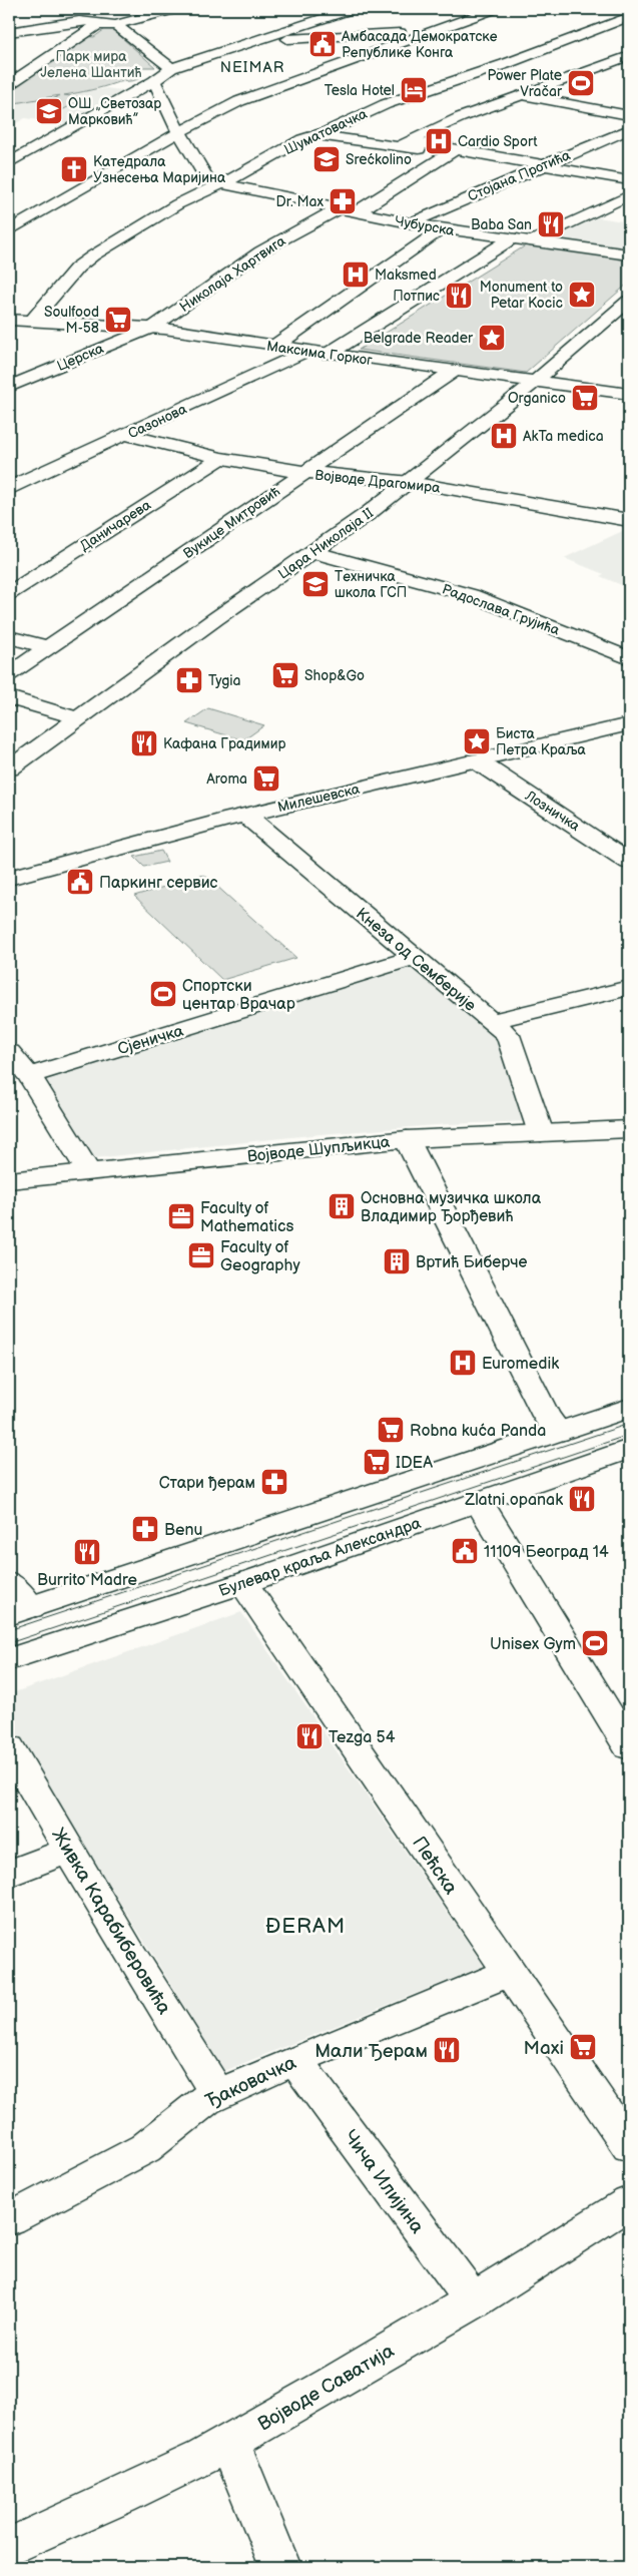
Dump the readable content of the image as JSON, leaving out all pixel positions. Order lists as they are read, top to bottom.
{
  "streets": {
    "street": [
      "Шуматовачка",
      "Стојана Протића",
      "Чубурска",
      "Николаја Хартвига",
      "Максима Горког",
      "Церска",
      "Сазонова",
      "Војводе Драгомира",
      "Вукице Митровић",
      "Даничарева",
      "Цара Николаја II",
      "Радослава Грујића",
      "Милешевска",
      "Лозничка",
      "Кнеза од Семберије",
      "Сјеничка",
      "Војводе Шупљикца",
      "Булевар краља Александра",
      "Пећска",
      "Живка Карабиберовића",
      "Ђаковачка",
      "Чича Илијина",
      "Војводе Саватија"
    ]
  },
  "crossings": [
    ["Шуматовачка", "Чубурска"],
    ["Шуматовачка", "Максима Горког"],
    ["Стојана Протића", "Чубурска"],
    ["Чубурска", "Николаја Хартвига"],
    ["Николаја Хартвига", "Максима Горког"],
    ["Николаја Хартвига", "Церска"],
    ["Максима Горког", "Церска"],
    ["Максима Горког", "Сазонова"],
    ["Максима Горког", "Вукице Митровић"],
    ["Максима Горког", "Цара Николаја II"],
    ["Сазонова", "Војводе Драгомира"],
    ["Војводе Драгомира", "Вукице Митровић"],
    ["Војводе Драгомира", "Даничарева"],
    ["Војводе Драгомира", "Цара Николаја II"],
    ["Цара Николаја II", "Радослава Грујића"],
    ["Милешевска", "Лозничка"],
    ["Милешевска", "Кнеза од Семберије"],
    ["Кнеза од Семберије", "Сјеничка"],
    ["Кнеза од Семберије", "Војводе Шупљикца"],
    ["Булевар краља Александра", "Пећска"],
    ["Пећска", "Ђаковачка"],
    ["Живка Карабиберовића", "Ђаковачка"],
    ["Ђаковачка", "Чича Илијина"],
    ["Чича Илијина", "Војводе Саватија"]
  ],
  "districts": ["NEIMAR", "ĐERAM"],
  "parks": ["Парк мира Јелена Шантић"],
  "places": {
    "public building": ["Амбасада Демократске Републике Конга", "Паркинг сервис", "11109 Београд 14"],
    "sports": ["Power Plate Vračar", "Спортски центар Врачар", "Unisex Gym"],
    "hotel": ["Tesla Hotel"],
    "school or university": ["ОШ „Светозар Марковић”", "Srećkolino", "Техничка школа ГСП"],
    "hospital": [
      "Cardio Sport",
      "Maksmed",
      "AkTa medica",
      "Euromedik"
    ],
    "church": ["Катедрала Узнесења Маријина"],
    "pharmacy": [
      "Dr. Max",
      "Tygia",
      "Стари ђерам",
      "Benu"
    ],
    "restaurant": [
      "Baba San",
      "Потпис",
      "Кафана Градимир",
      "Zlatni opanak",
      "Burrito Madre",
      "Tezga 54",
      "Мали Ђерам"
    ],
    "place": ["Monument to Petar Kocic", "Belgrade Reader", "Биста Петра Краља"],
    "supermarket": [
      "Soulfood M-58",
      "Organico",
      "Shop&Go",
      "Aroma",
      "Robna kuća Panda",
      "IDEA",
      "Maxi"
    ],
    "building": ["Основна музичка школа Владимир Ђорђевић", "Вртић Биберче"],
    "office": ["Faculty of Mathematics", "Faculty of Geography"]
  }
}
